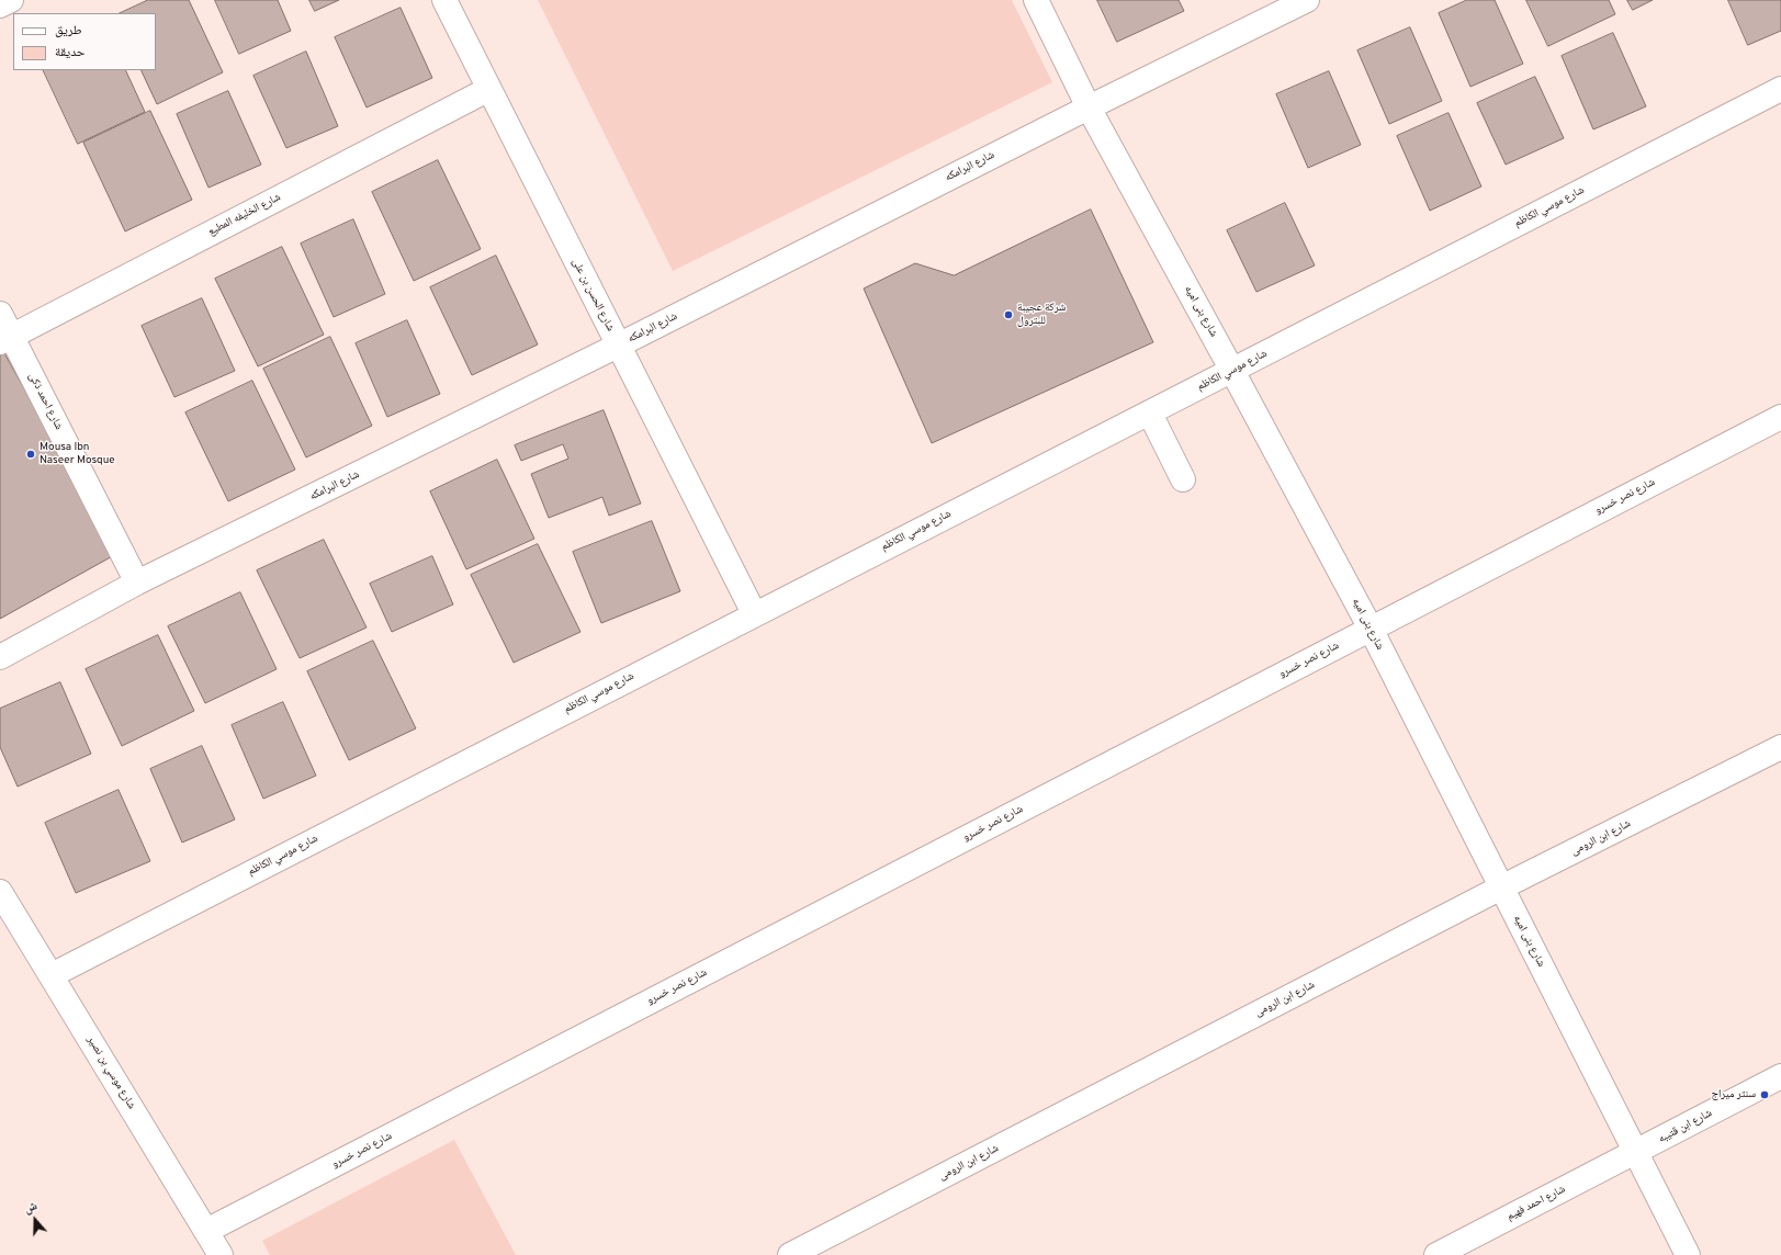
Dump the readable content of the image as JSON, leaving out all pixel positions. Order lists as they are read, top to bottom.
{
  "streets": {
    "street": [
      "شارع البرامكه",
      "شارع موسي الكاظم",
      "شارع الخليفه المطيع",
      "شارع الحسن بن على",
      "شارع بنى اميه",
      "شارع احمد ذكى",
      "شارع نصر خسرو",
      "شارع ابن الرومى",
      "شارع موسي بن نصير",
      "شارع ابن قتيبه",
      "شارع احمد فهيم"
    ]
  },
  "crossings": [
    ["شارع البرامكه", "شارع الحسن بن على"],
    ["شارع البرامكه", "شارع بنى اميه"],
    ["شارع البرامكه", "شارع احمد ذكى"],
    ["شارع موسي الكاظم", "شارع الحسن بن على"],
    ["شارع موسي الكاظم", "شارع بنى اميه"],
    ["شارع موسي الكاظم", "شارع موسي بن نصير"],
    ["شارع الخليفه المطيع", "شارع الحسن بن على"],
    ["شارع الخليفه المطيع", "شارع احمد ذكى"],
    ["شارع بنى اميه", "شارع نصر خسرو"],
    ["شارع بنى اميه", "شارع ابن الرومى"],
    ["شارع بنى اميه", "شارع ابن قتيبه"],
    ["شارع بنى اميه", "شارع احمد فهيم"],
    ["شارع نصر خسرو", "شارع موسي بن نصير"],
    ["شارع ابن قتيبه", "شارع احمد فهيم"]
  ],
  "places": ["شركة عجيبة للبترول", "Mousa Ibn Naseer Mosque", "سنتر ميراج"],
  "legend": ["طريق", "حديقة"],
  "north": "top"
}
